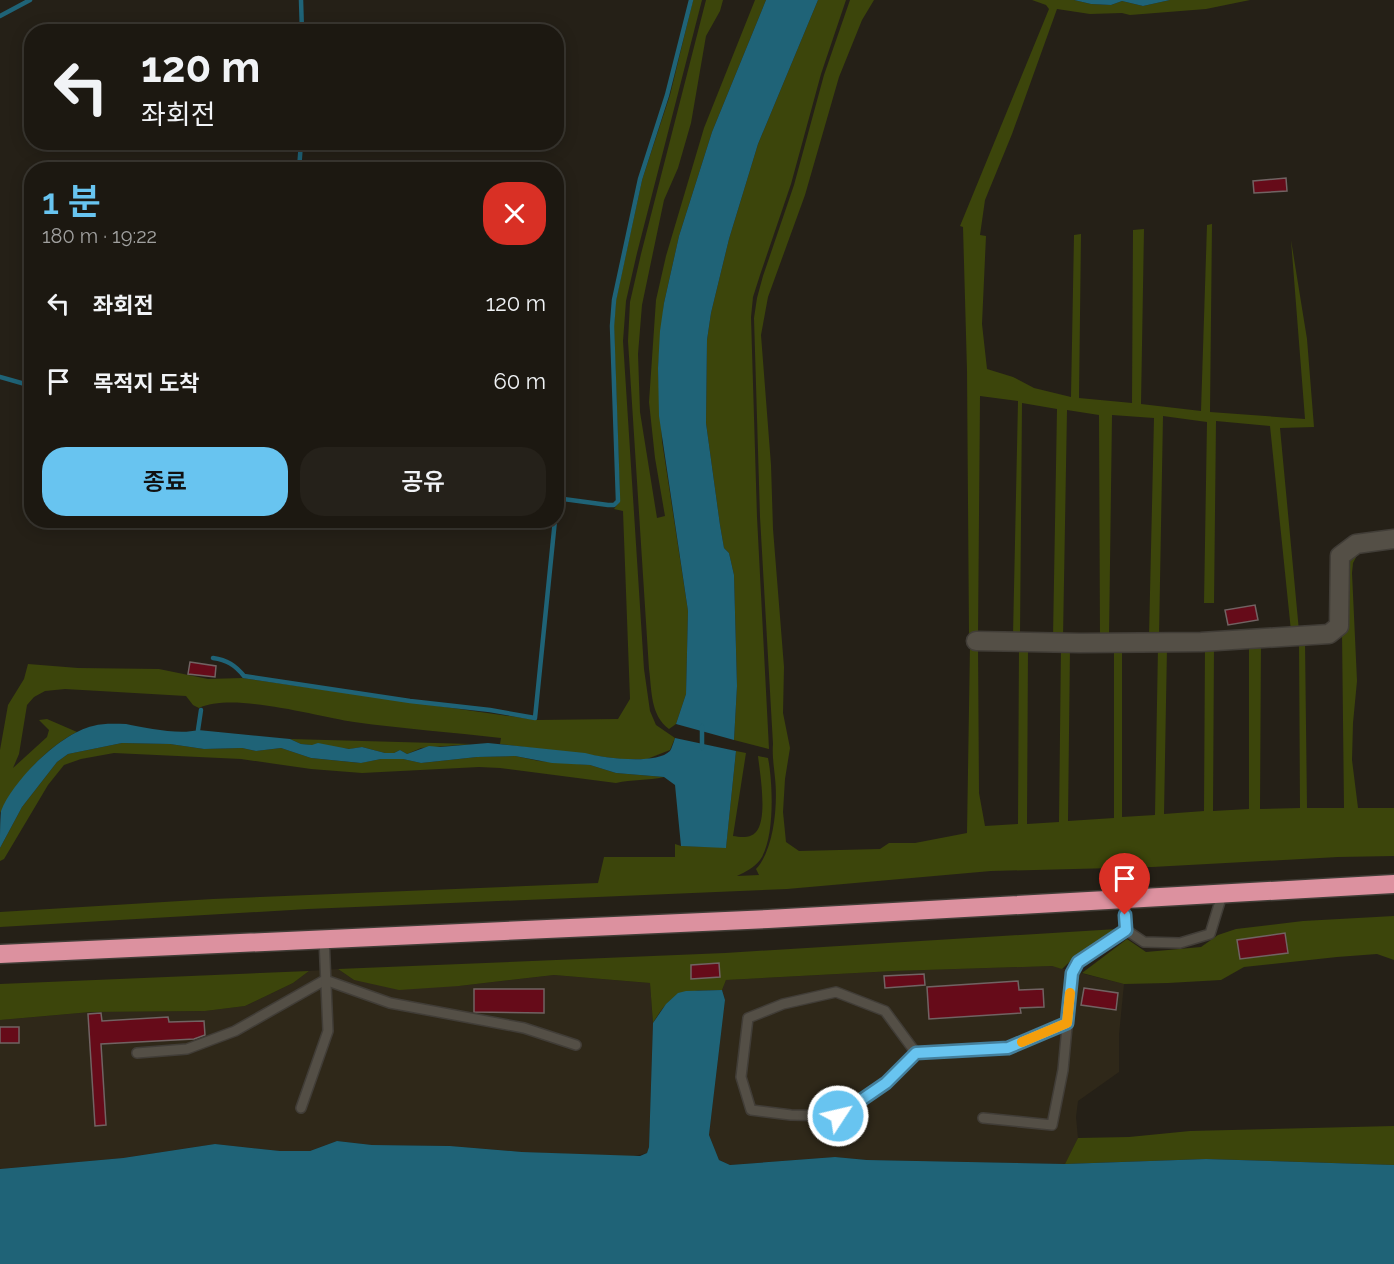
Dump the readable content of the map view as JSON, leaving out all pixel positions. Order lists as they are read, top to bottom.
{
  "page": {
    "turn": ["120 m", "좌회전"],
    "heading": ["1 분", "180 m · 19:22"],
    "list": [
      {
        "name": "좌회전",
        "value": "120 m"
      },
      {
        "name": "목적지 도착",
        "value": "60 m"
      }
    ],
    "buttons": ["종료", "공유"]
  }
}
